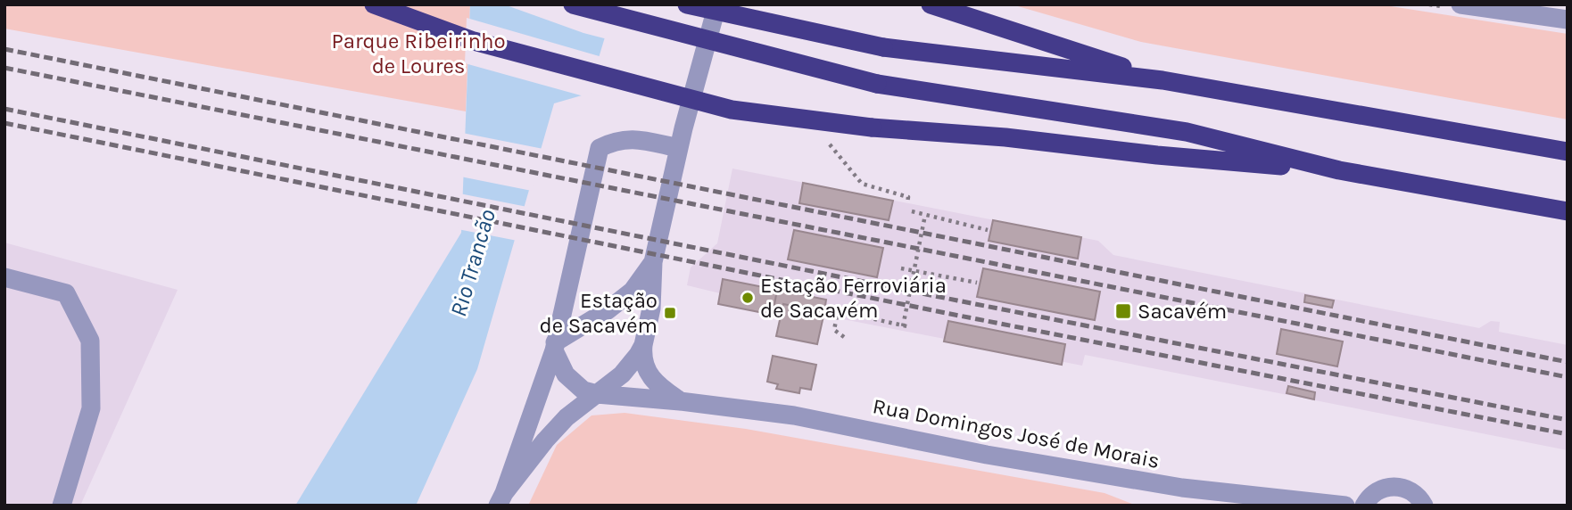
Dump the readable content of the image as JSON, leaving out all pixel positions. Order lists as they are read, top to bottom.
{
  "streets": {
    "street": ["Rua Domingos José de Morais"]
  },
  "water": ["Rio Trancão"],
  "parks": ["Parque Ribeirinho de Loures"],
  "places": {
    "other": ["Estação Ferroviária de Sacavém"],
    "transit": ["Sacavém", "Estação de Sacavém"]
  }
}
